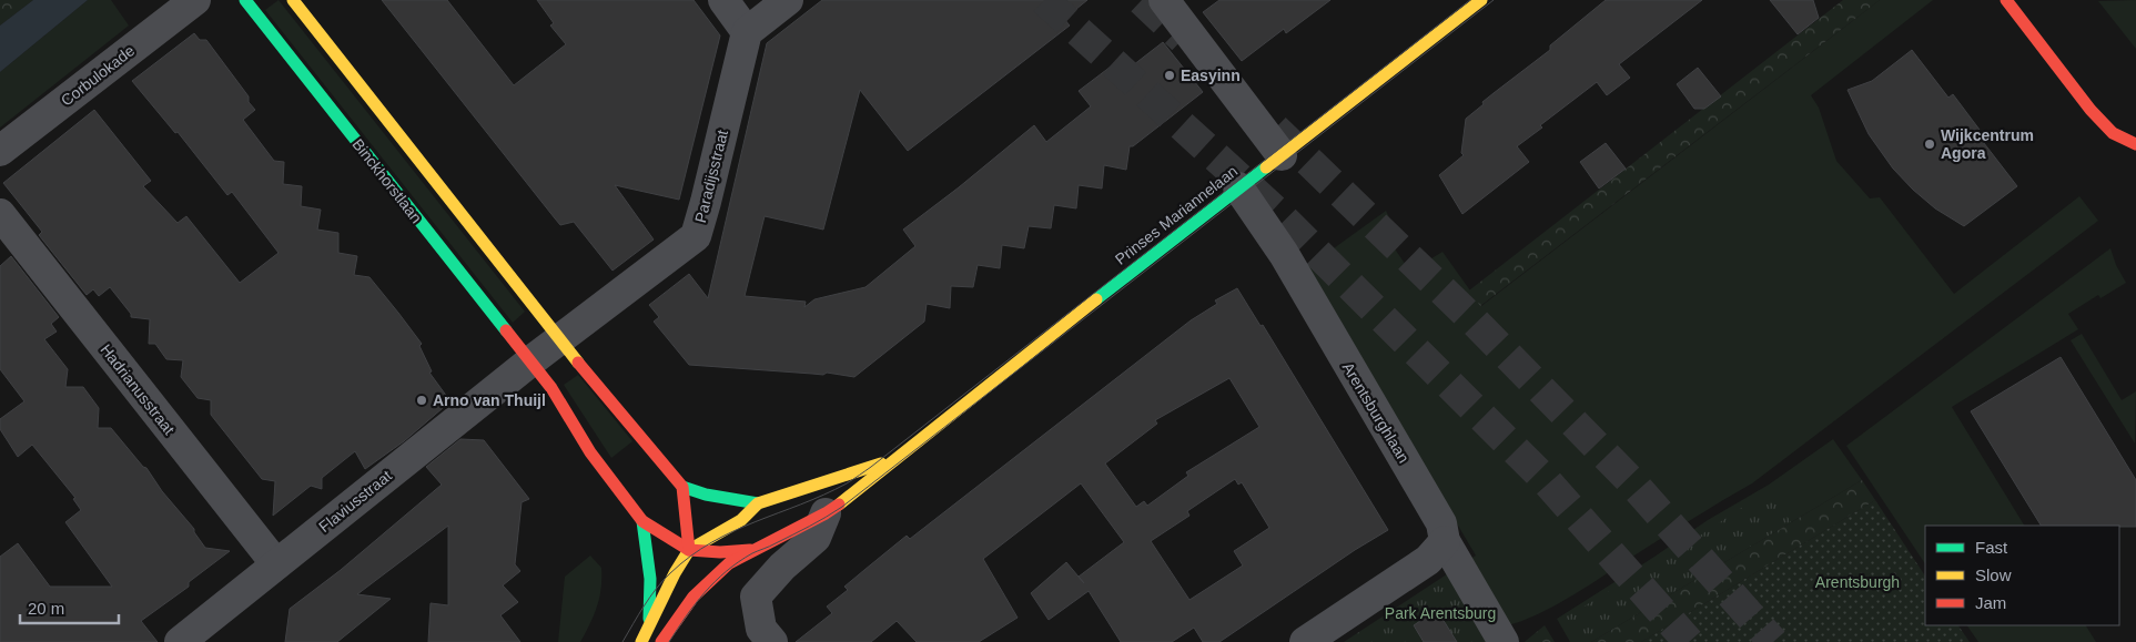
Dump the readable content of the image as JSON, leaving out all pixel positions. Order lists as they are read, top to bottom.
{
  "streets": {
    "street": [
      "Corbulokade",
      "Paradijsstraat",
      "Binckhorstlaan",
      "Prinses Mariannelaan",
      "Hadrianusstraat",
      "Arentsburghlaan",
      "Flaviusstraat"
    ]
  },
  "crossings": [
    ["Binckhorstlaan", "Prinses Mariannelaan"],
    ["Binckhorstlaan", "Flaviusstraat"],
    ["Prinses Mariannelaan", "Arentsburghlaan"],
    ["Hadrianusstraat", "Flaviusstraat"]
  ],
  "parks": ["Arentsburgh", "Park Arentsburg"],
  "places": ["Easyinn", "Wijkcentrum Agora", "Arno van Thuijl"],
  "legend": ["Fast", "Slow", "Jam"],
  "scale_bar": "20 m"
}
